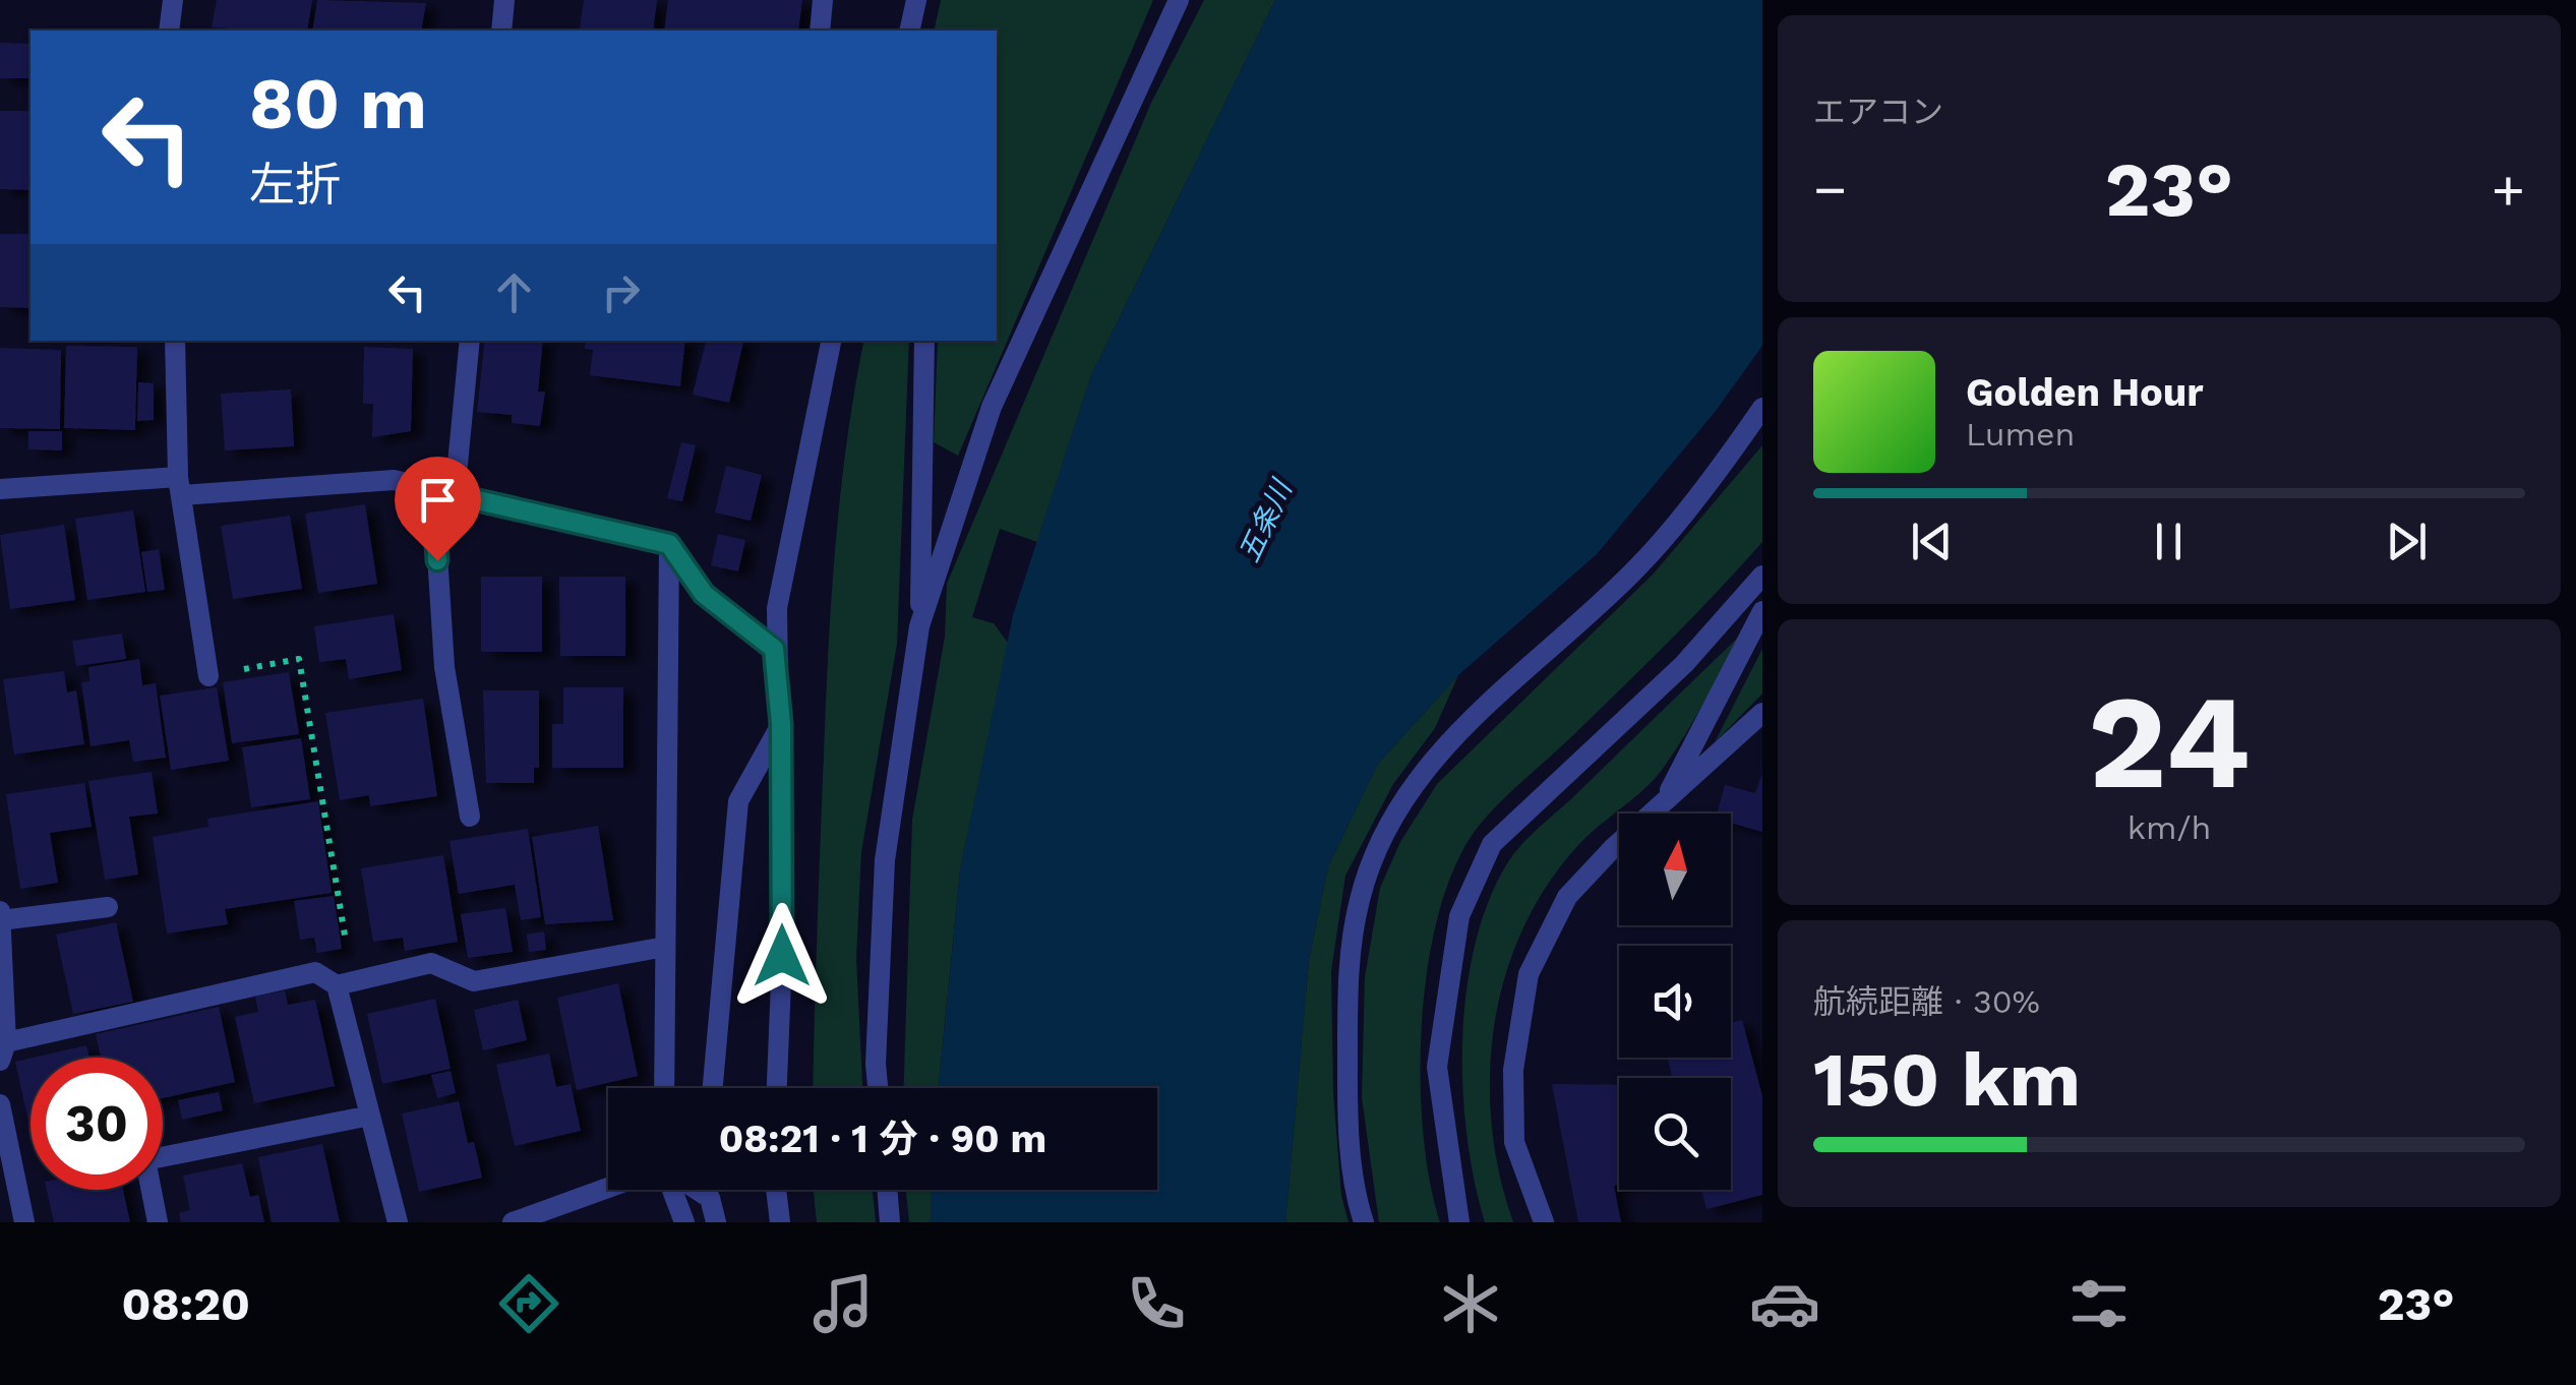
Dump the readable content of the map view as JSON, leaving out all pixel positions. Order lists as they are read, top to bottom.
{
  "water": ["五条川"],
  "north": "top",
  "page": {
    "tile": [
      "エアコン",
      ["24", "km/h"],
      ["航続距離 · 30%", "150 km"]
    ],
    "turn": ["80 m", "左折"],
    "heat": ["−", "23°", "+"],
    "song": ["Golden Hour", "Lumen"],
    "limit": "30",
    "trip": "08:21 · 1 分 · 90 m",
    "tabs": ["08:20", "23°"]
  }
}
